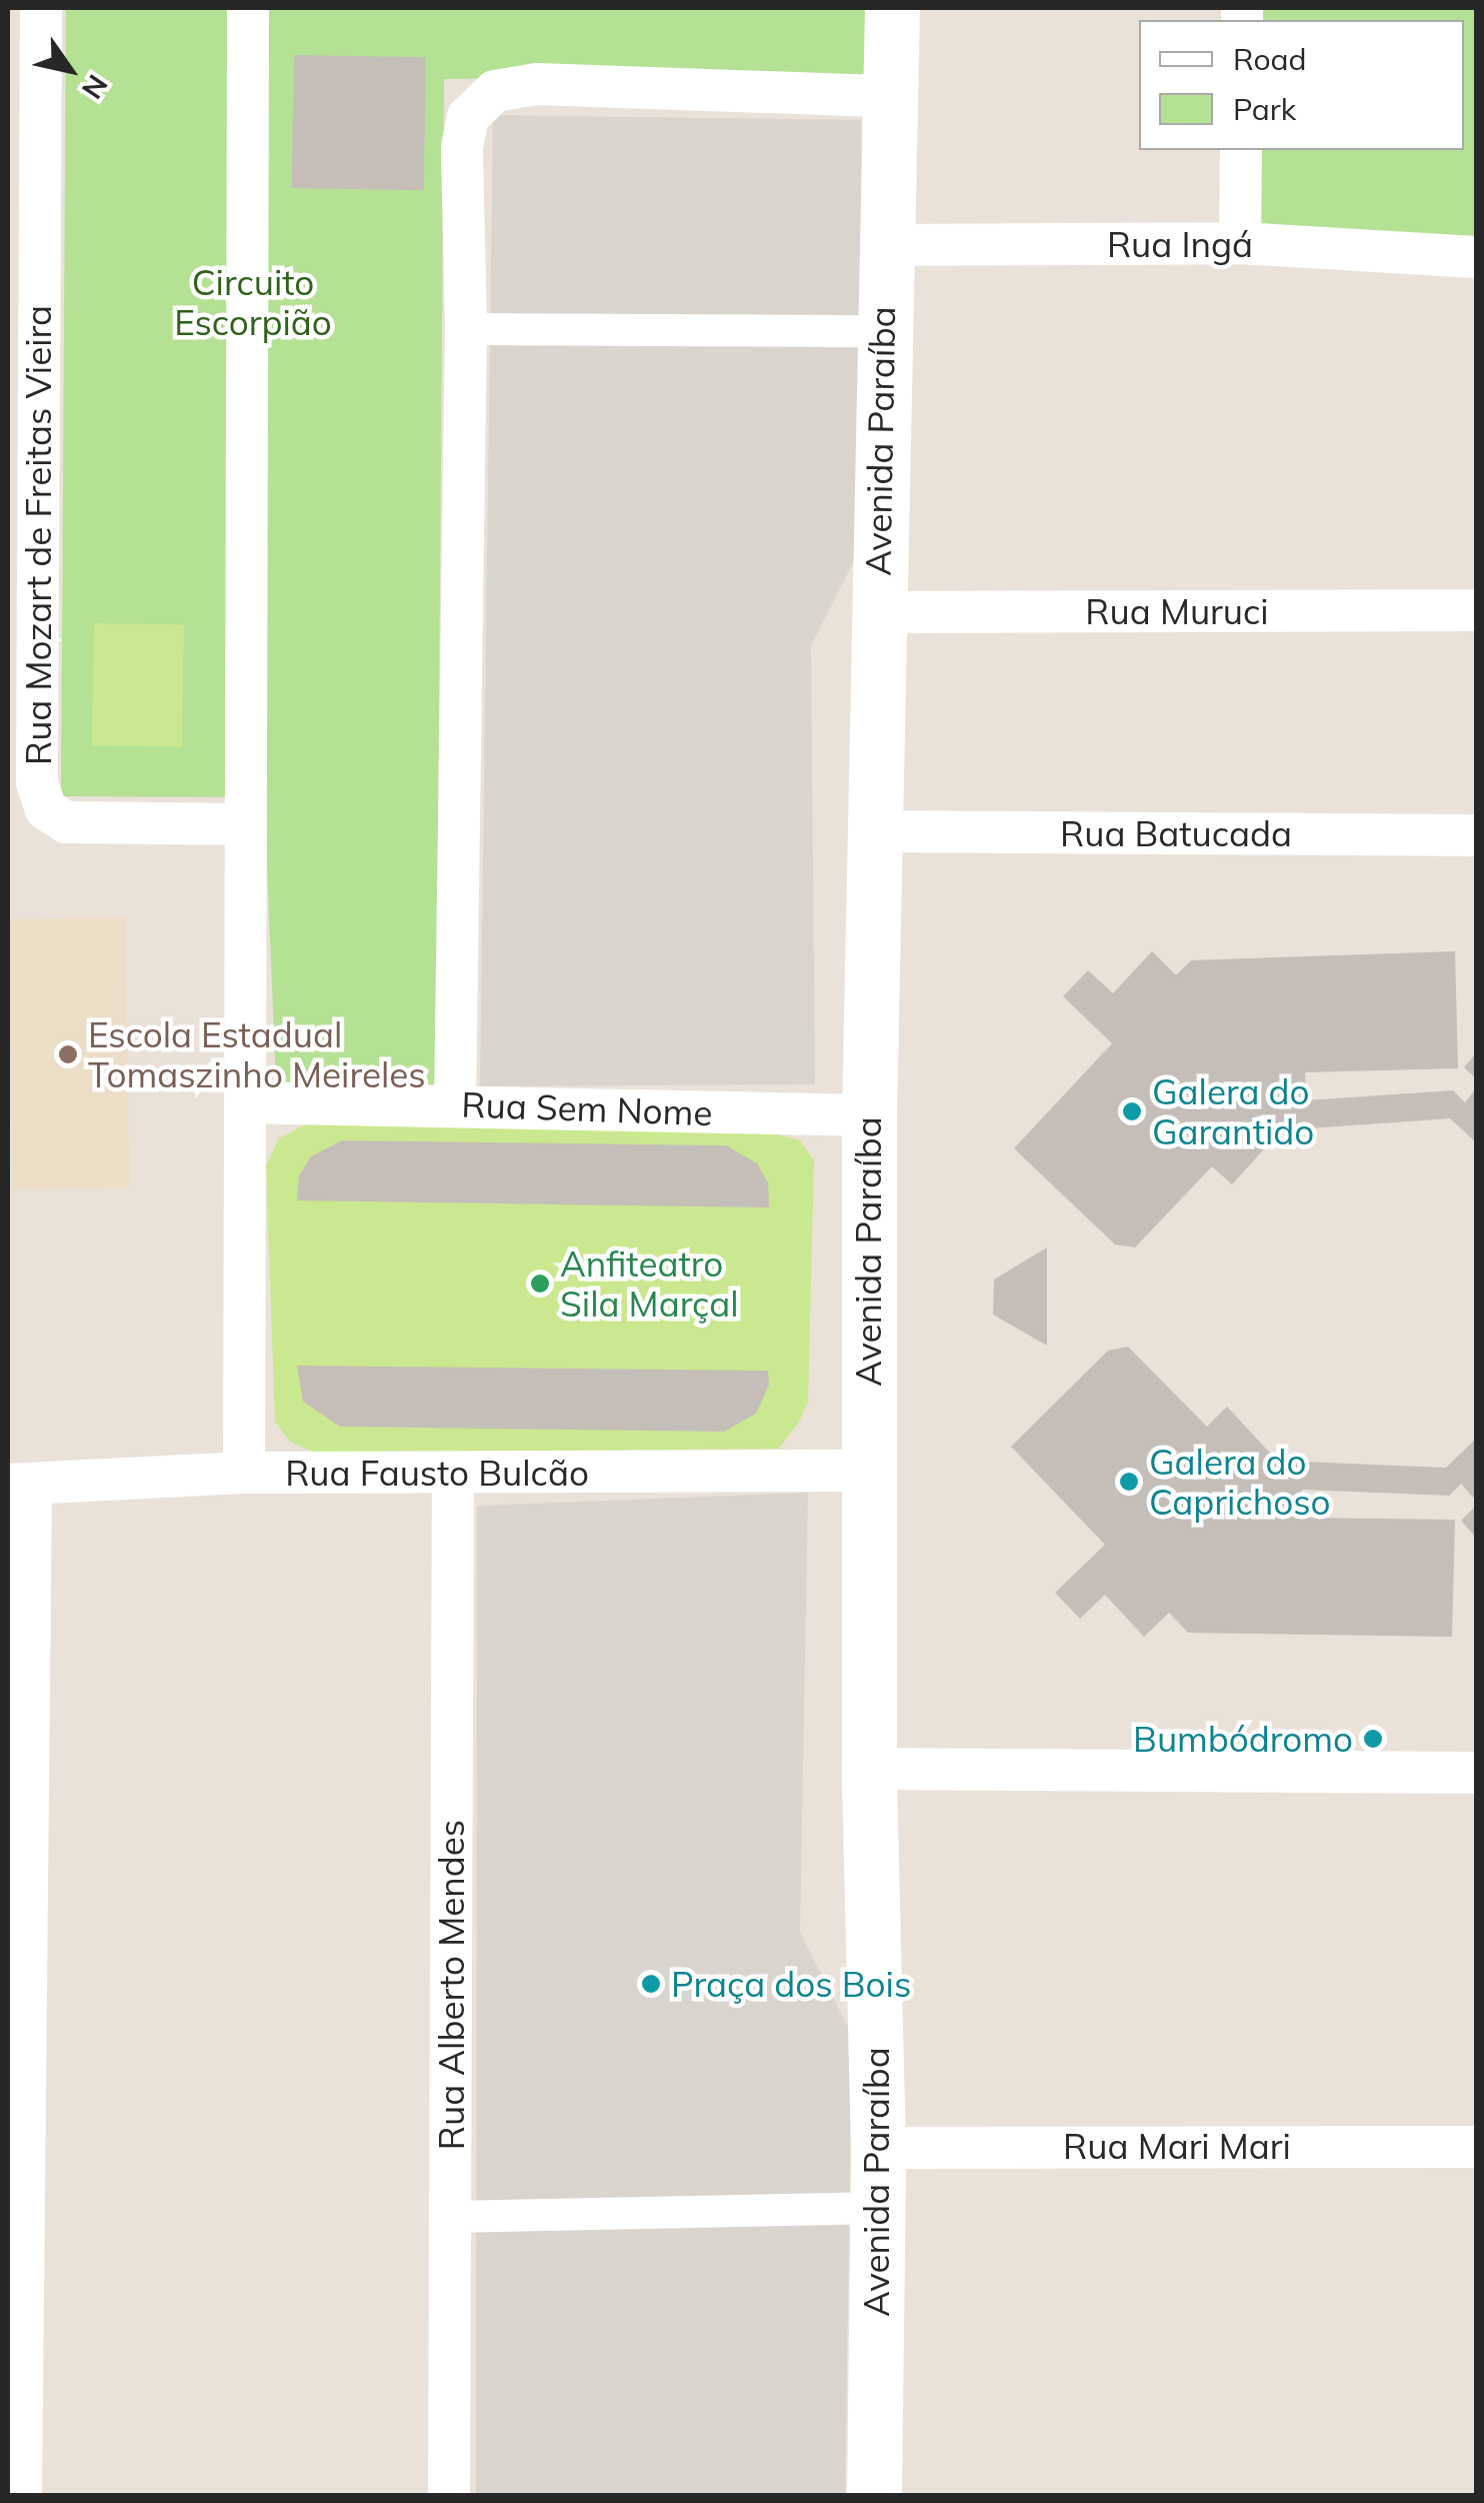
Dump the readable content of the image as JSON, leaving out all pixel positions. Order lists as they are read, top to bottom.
{
  "streets": {
    "street": [
      "Rua Ingá",
      "Avenida Paraíba",
      "Rua Mozart de Freitas Vieira",
      "Rua Muruci",
      "Rua Batucada",
      "Rua Sem Nome",
      "Rua Fausto Bulcão",
      "Rua Alberto Mendes",
      "Rua Mari Mari"
    ]
  },
  "crossings": [
    ["Rua Ingá", "Avenida Paraíba"],
    ["Avenida Paraíba", "Rua Muruci"],
    ["Avenida Paraíba", "Rua Batucada"],
    ["Avenida Paraíba", "Rua Sem Nome"],
    ["Avenida Paraíba", "Rua Fausto Bulcão"],
    ["Avenida Paraíba", "Rua Mari Mari"],
    ["Rua Fausto Bulcão", "Rua Alberto Mendes"]
  ],
  "parks": ["Circuito Escorpião"],
  "places": [
    "Escola Estadual Tomaszinho Meireles",
    "Galera do Garantido",
    "Anfiteatro Sila Marçal",
    "Galera do Caprichoso",
    "Bumbódromo",
    "Praça dos Bois"
  ],
  "legend": ["Road", "Park"],
  "north": "bottom right"
}
